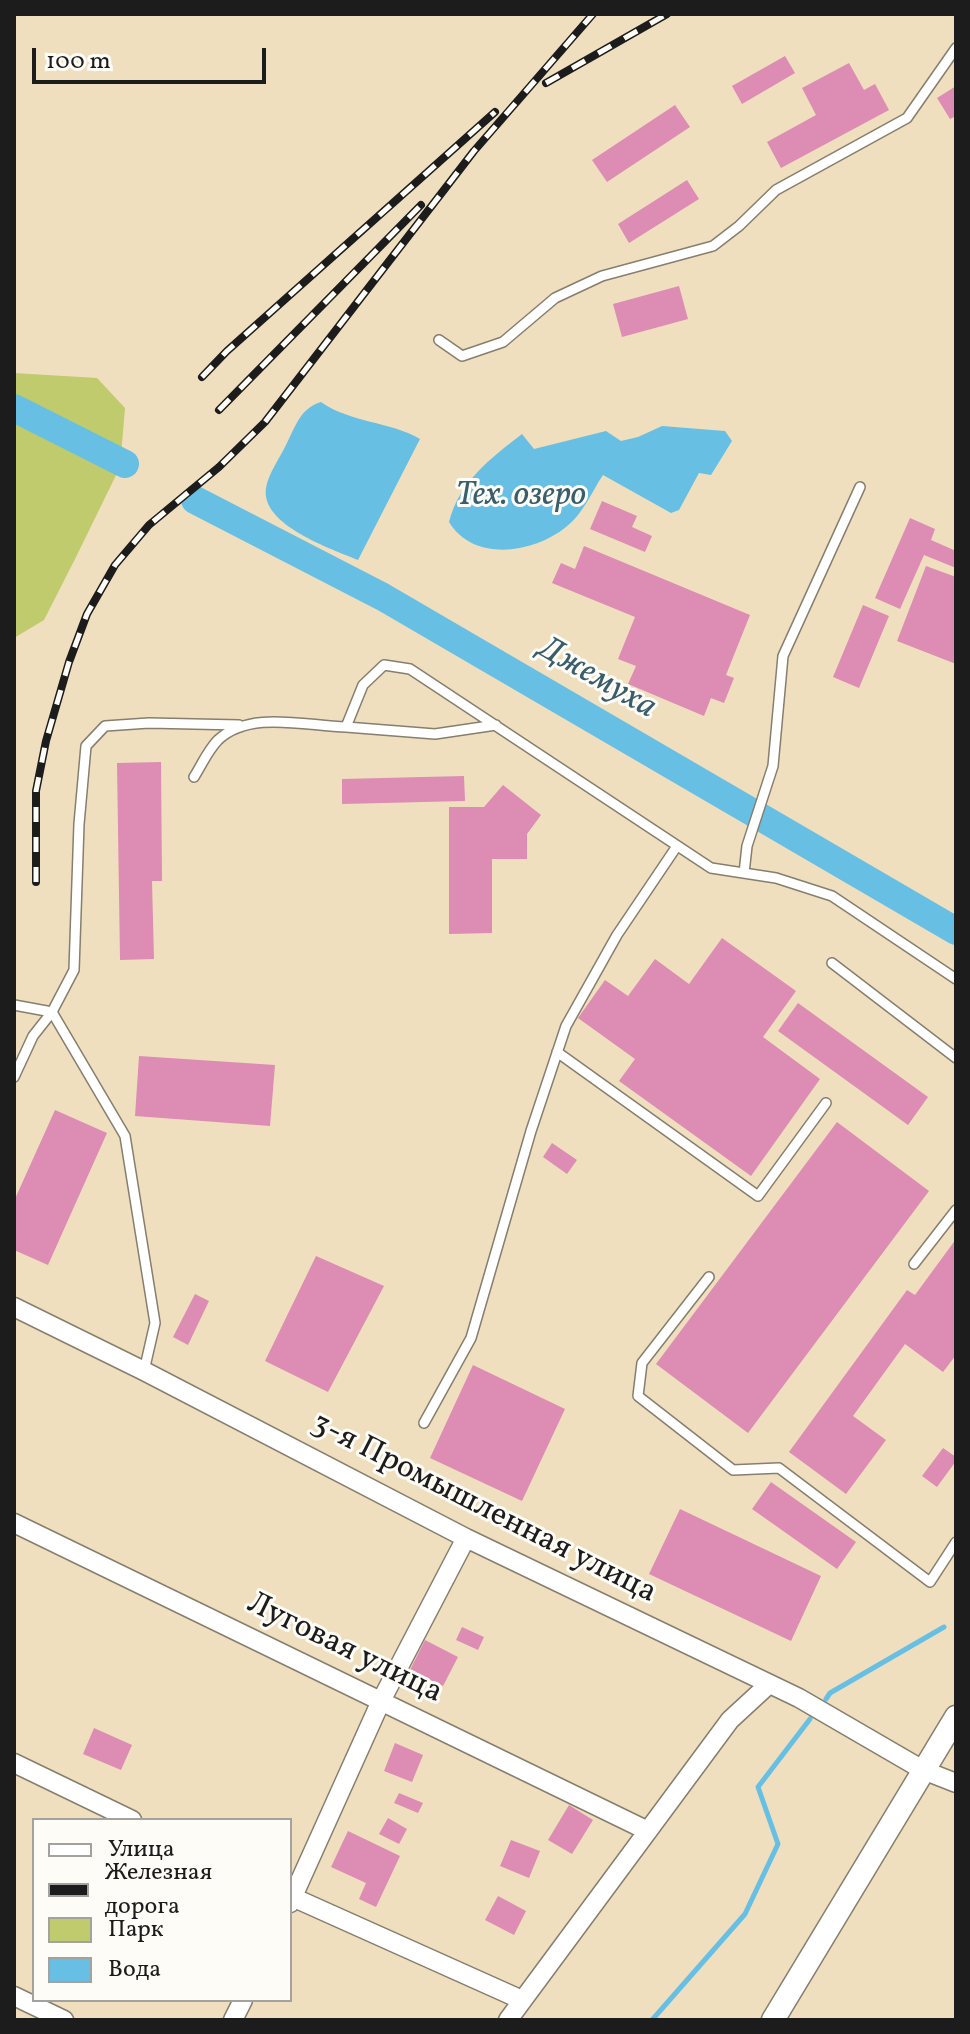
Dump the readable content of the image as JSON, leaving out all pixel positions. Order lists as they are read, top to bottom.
{
  "streets": {
    "street": ["3-я Промышленная улица", "Луговая улица"]
  },
  "water": ["Тех. озеро", "Джемуха"],
  "legend": [
    "Улица",
    "Железная дорога",
    "Парк",
    "Вода"
  ],
  "scale_bar": "100 m"
}
